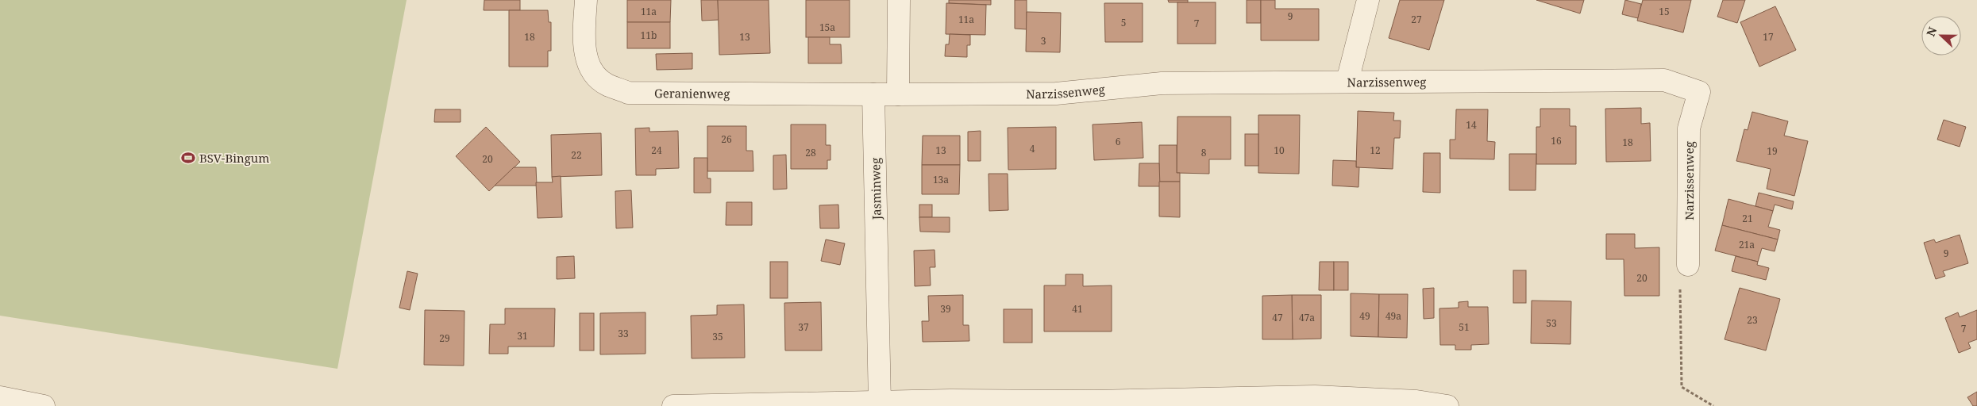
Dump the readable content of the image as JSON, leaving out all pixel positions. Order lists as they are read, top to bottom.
{
  "streets": {
    "street": ["Narzissenweg", "Geranienweg", "Jasminweg"]
  },
  "crossings": [
    ["Geranienweg", "Jasminweg"]
  ],
  "places": {
    "sports": ["BSV-Bingum"]
  },
  "house_numbers": [
    "11a",
    "15",
    "9",
    "11a",
    "27",
    "5",
    "7",
    "15a",
    "11b",
    "18",
    "13",
    "17",
    "3",
    "14",
    "26",
    "16",
    "6",
    "18",
    "4",
    "24",
    "13",
    "10",
    "12",
    "19",
    "28",
    "8",
    "22",
    "20",
    "13a",
    "21",
    "21a",
    "9",
    "20",
    "39",
    "41",
    "49",
    "49a",
    "47",
    "47a",
    "23",
    "53",
    "37",
    "51",
    "7",
    "33",
    "31",
    "35",
    "29"
  ],
  "north": "left"
}
